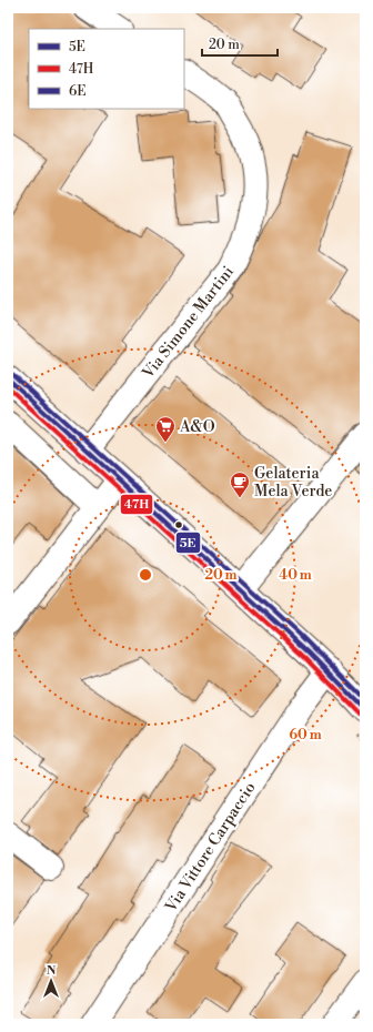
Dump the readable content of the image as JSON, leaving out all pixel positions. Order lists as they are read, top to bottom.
{
  "streets": {
    "street": ["Via Simone Martini", "Via Vittore Carpaccio"]
  },
  "places": {
    "supermarket": ["A&O"],
    "cafe": ["Gelateria Mela Verde"]
  },
  "lines": ["transit line 6E", "transit line 5E", "transit line 47H"],
  "legend": ["5E", "47H", "6E"],
  "scale_bar": "20 m",
  "north": "top",
  "rings": ["20 m", "40 m", "60 m"]
}
